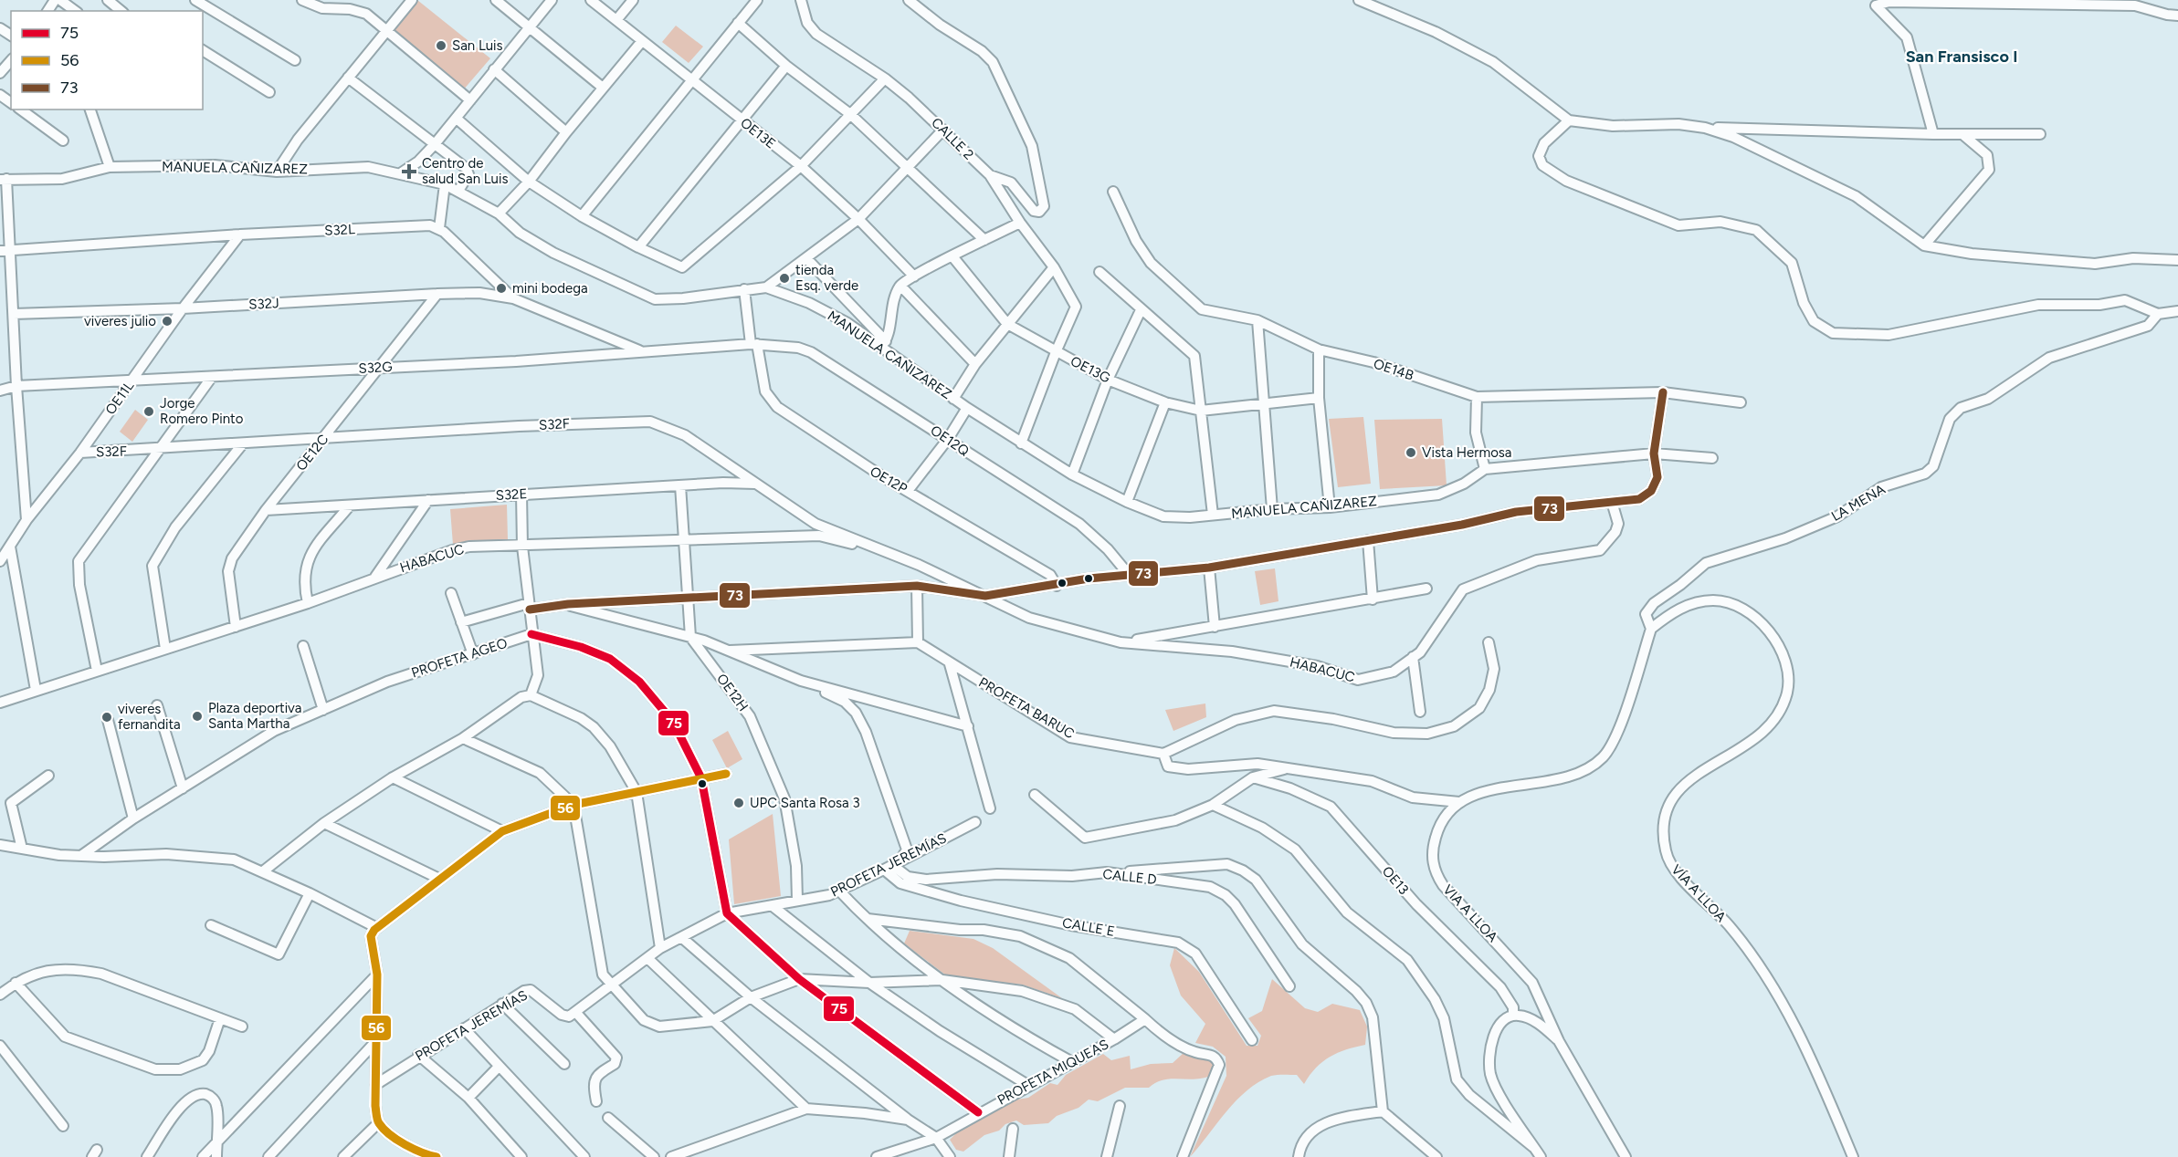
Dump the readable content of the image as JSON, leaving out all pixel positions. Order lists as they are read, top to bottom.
{
  "streets": {
    "street": [
      "OE13E",
      "CALLE 2",
      "MANUELA CAÑIZAREZ",
      "S32L",
      "S32J",
      "S32G",
      "OE13G",
      "OE14B",
      "OE11L",
      "S32F",
      "OE12Q",
      "OE12C",
      "OE12P",
      "S32E",
      "LA MENA",
      "HABACUC",
      "PROFETA AGEO",
      "OE12H",
      "PROFETA BARUC",
      "PROFETA JEREMÍAS",
      "CALLE D",
      "OE13",
      "VÍA A LLOA",
      "VIA A LLOA",
      "CALLE E",
      "PROFETA MIQUEAS"
    ]
  },
  "crossings": [
    ["CALLE 2", "OE13G"],
    ["MANUELA CAÑIZAREZ", "OE12P"],
    ["S32L", "OE11L"],
    ["S32J", "OE11L"],
    ["S32J", "OE12C"],
    ["S32G", "OE11L"],
    ["S32G", "OE12Q"],
    ["S32G", "OE12C"],
    ["S32G", "OE12P"],
    ["OE11L", "S32F"],
    ["S32F", "OE12C"],
    ["S32F", "S32E"],
    ["S32F", "HABACUC"],
    ["OE12Q", "OE12P"],
    ["OE12C", "S32E"],
    ["OE12C", "HABACUC"],
    ["LA MENA", "VÍA A LLOA"],
    ["LA MENA", "VIA A LLOA"],
    ["OE12H", "PROFETA JEREMÍAS"],
    ["PROFETA JEREMÍAS", "CALLE D"],
    ["PROFETA JEREMÍAS", "CALLE E"],
    ["CALLE D", "CALLE E"],
    ["VÍA A LLOA", "VIA A LLOA"]
  ],
  "districts": ["San Fransisco I"],
  "places": {
    "other": [
      "San Luis",
      "tienda Esq. verde",
      "mini bodega",
      "viveres julio",
      "Jorge Romero Pinto",
      "Vista Hermosa",
      "Plaza deportiva Santa Martha",
      "viveres fernandita",
      "UPC Santa Rosa 3"
    ],
    "health": ["Centro de salud San Luis"]
  },
  "lines": ["transit line 73", "transit line 75", "transit line 56"],
  "legend": ["75", "56", "73"]
}
